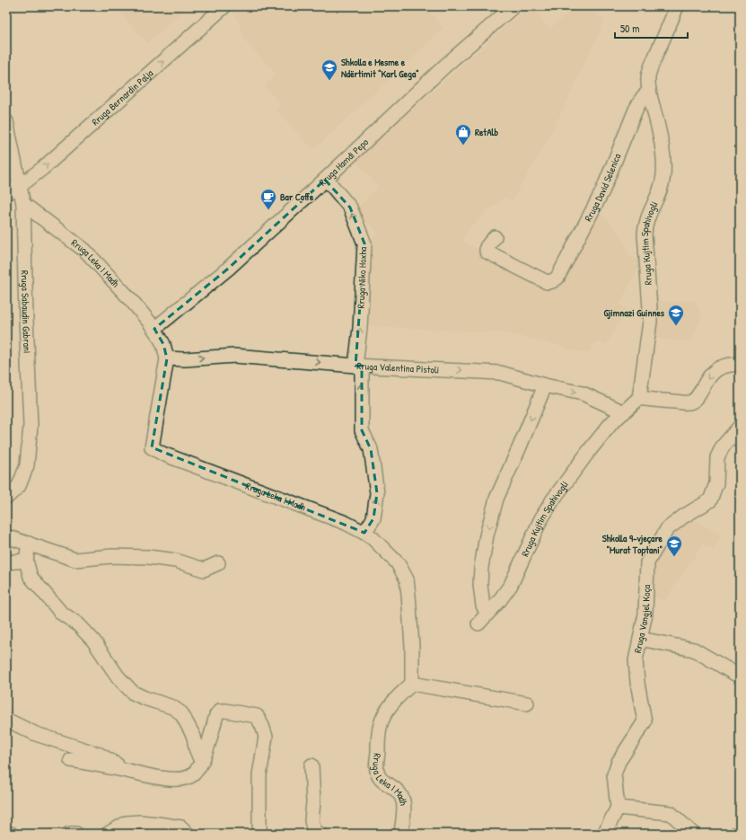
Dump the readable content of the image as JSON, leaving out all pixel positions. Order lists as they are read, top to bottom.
{
  "streets": {
    "street": [
      "Rruga Bernardin Palja",
      "Rruga Hamdi Pepo",
      "Rruga David Selenica",
      "Rruga Kujtim Spahivogli",
      "Rruga Leka I Madh",
      "Rruga Niko Hoxha",
      "Rruga Sabaudin Gabrani",
      "Rruga Valentina Pistoli",
      "Rruga Vangjel Koça"
    ]
  },
  "crossings": [
    ["Rruga Bernardin Palja", "Rruga Sabaudin Gabrani"],
    ["Rruga Hamdi Pepo", "Rruga Leka I Madh"],
    ["Rruga Hamdi Pepo", "Rruga Niko Hoxha"],
    ["Rruga David Selenica", "Rruga Kujtim Spahivogli"],
    ["Rruga Kujtim Spahivogli", "Rruga Valentina Pistoli"],
    ["Rruga Leka I Madh", "Rruga Niko Hoxha"],
    ["Rruga Leka I Madh", "Rruga Sabaudin Gabrani"],
    ["Rruga Leka I Madh", "Rruga Valentina Pistoli"],
    ["Rruga Niko Hoxha", "Rruga Valentina Pistoli"]
  ],
  "one_way": ["Rruga Bernardin Palja", "Rruga Niko Hoxha", "Rruga Valentina Pistoli"],
  "places": {
    "school or university": ["Shkolla e Mesme e Ndërtimit \"Karl Gega\"", "Gjimnazi Guinnes", "Shkolla 9-vjeçare \"Murat Toptani\""],
    "shop": ["RetAlb"],
    "cafe": ["Bar Coffe"]
  },
  "scale_bar": "50 m"
}
